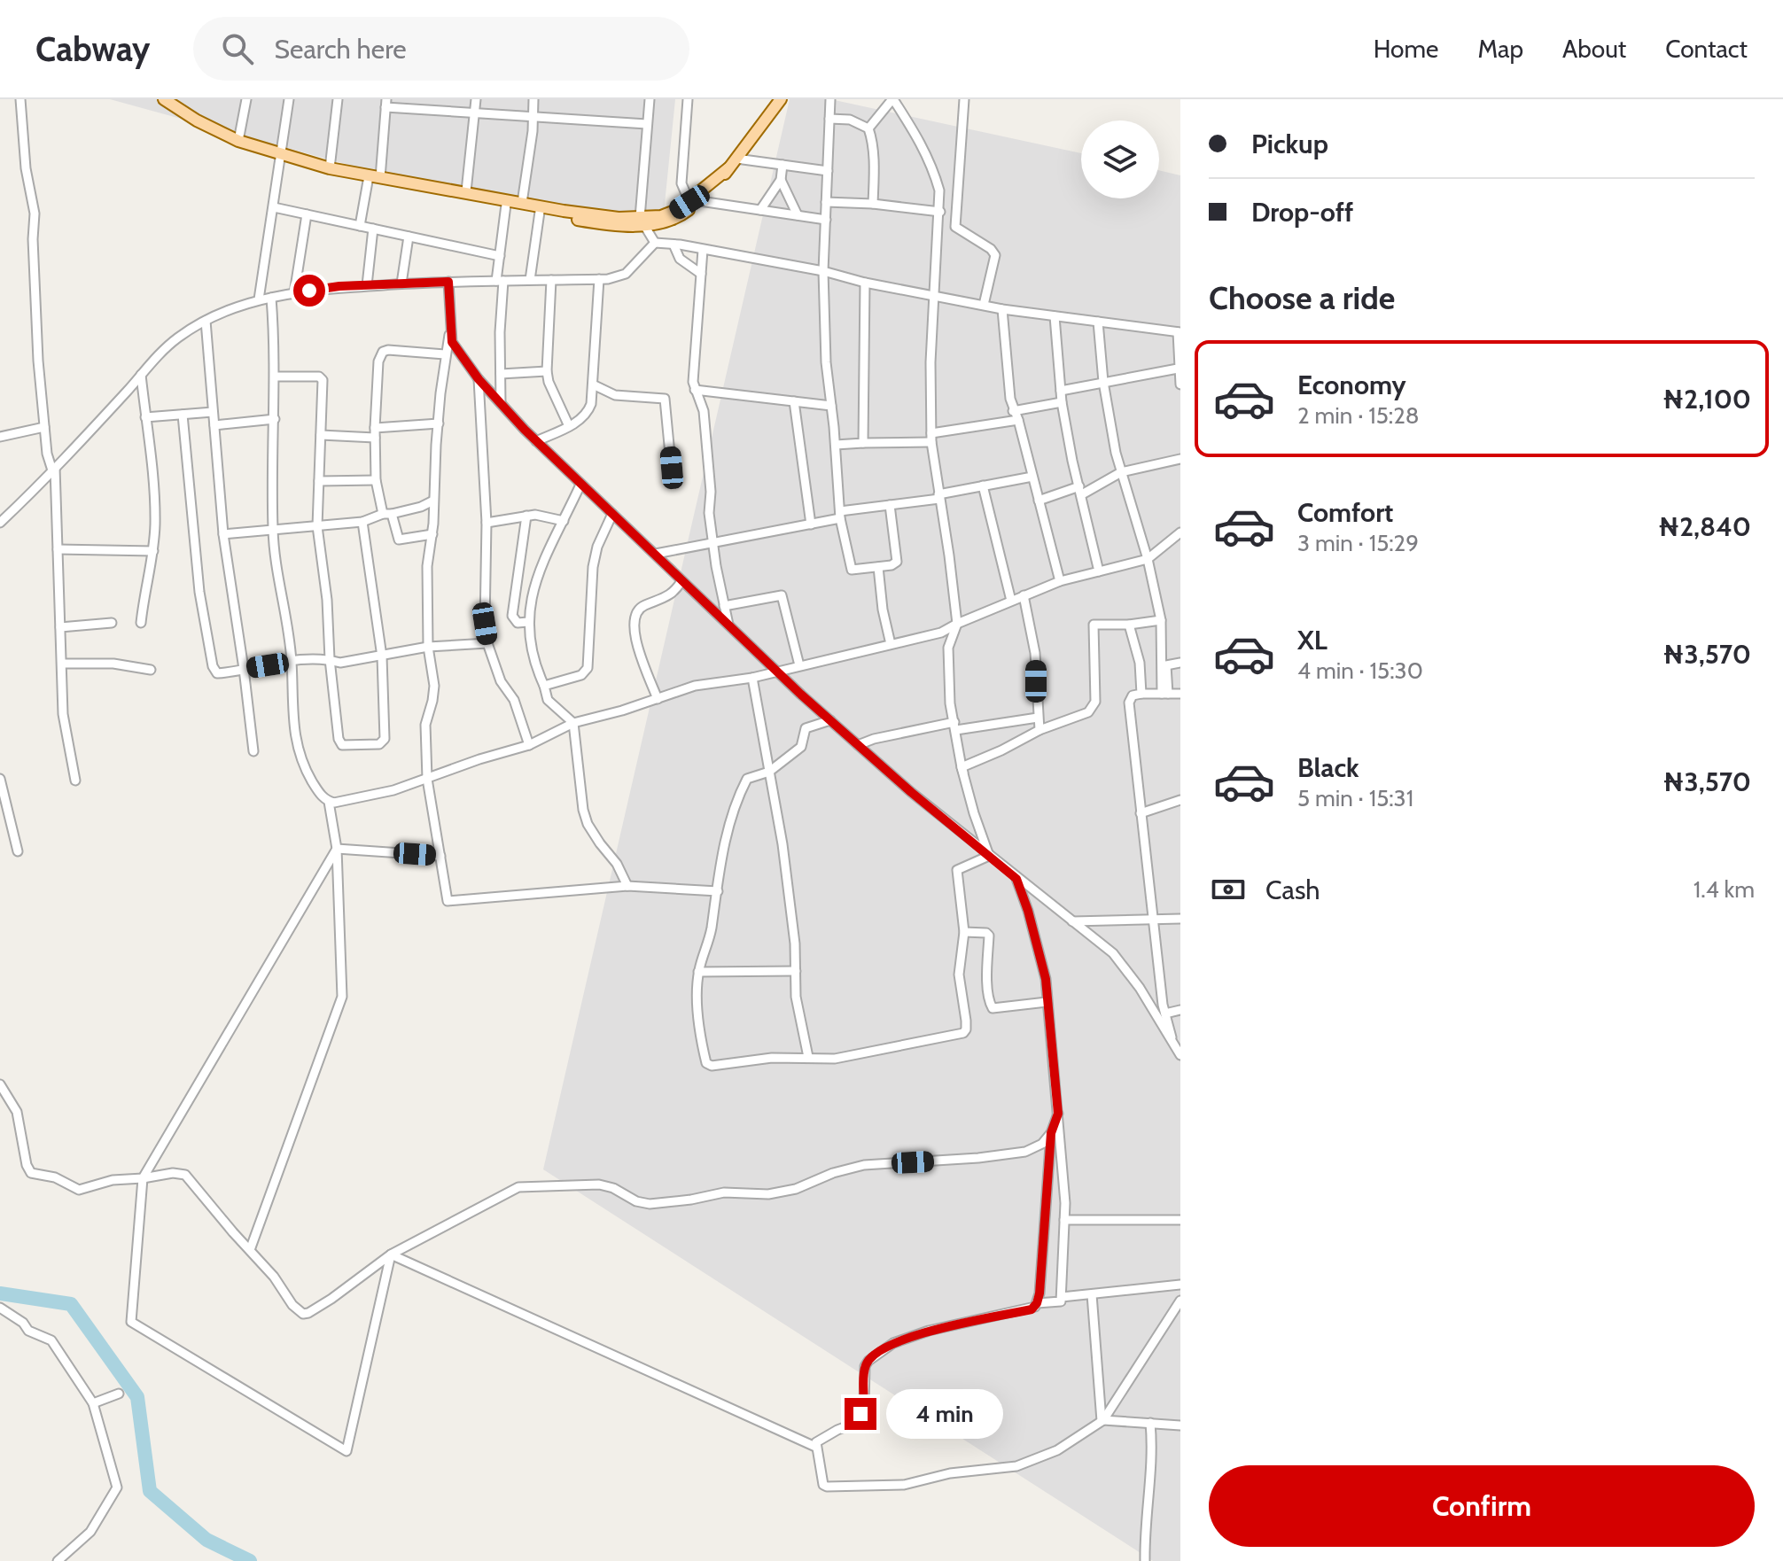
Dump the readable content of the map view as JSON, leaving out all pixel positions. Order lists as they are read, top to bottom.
{
  "page": {
    "header": "Cabway",
    "search": "Search here",
    "nav": [
      "Home",
      "Map",
      "About",
      "Contact"
    ],
    "banner": ["Pickup", "Drop-off"],
    "heading": "Choose a ride",
    "list": [
      {
        "name": "Economy",
        "note": "2 min · 15:28",
        "value": "₦2,100"
      },
      {
        "name": "Comfort",
        "note": "3 min · 15:29",
        "value": "₦2,840"
      },
      {
        "name": "XL",
        "note": "4 min · 15:30",
        "value": "₦3,570"
      },
      {
        "name": "Black",
        "note": "5 min · 15:31",
        "value": "₦3,570"
      }
    ],
    "pay": ["Cash", "1.4 km"],
    "bubble": "4 min",
    "buttons": "Confirm"
  }
}
